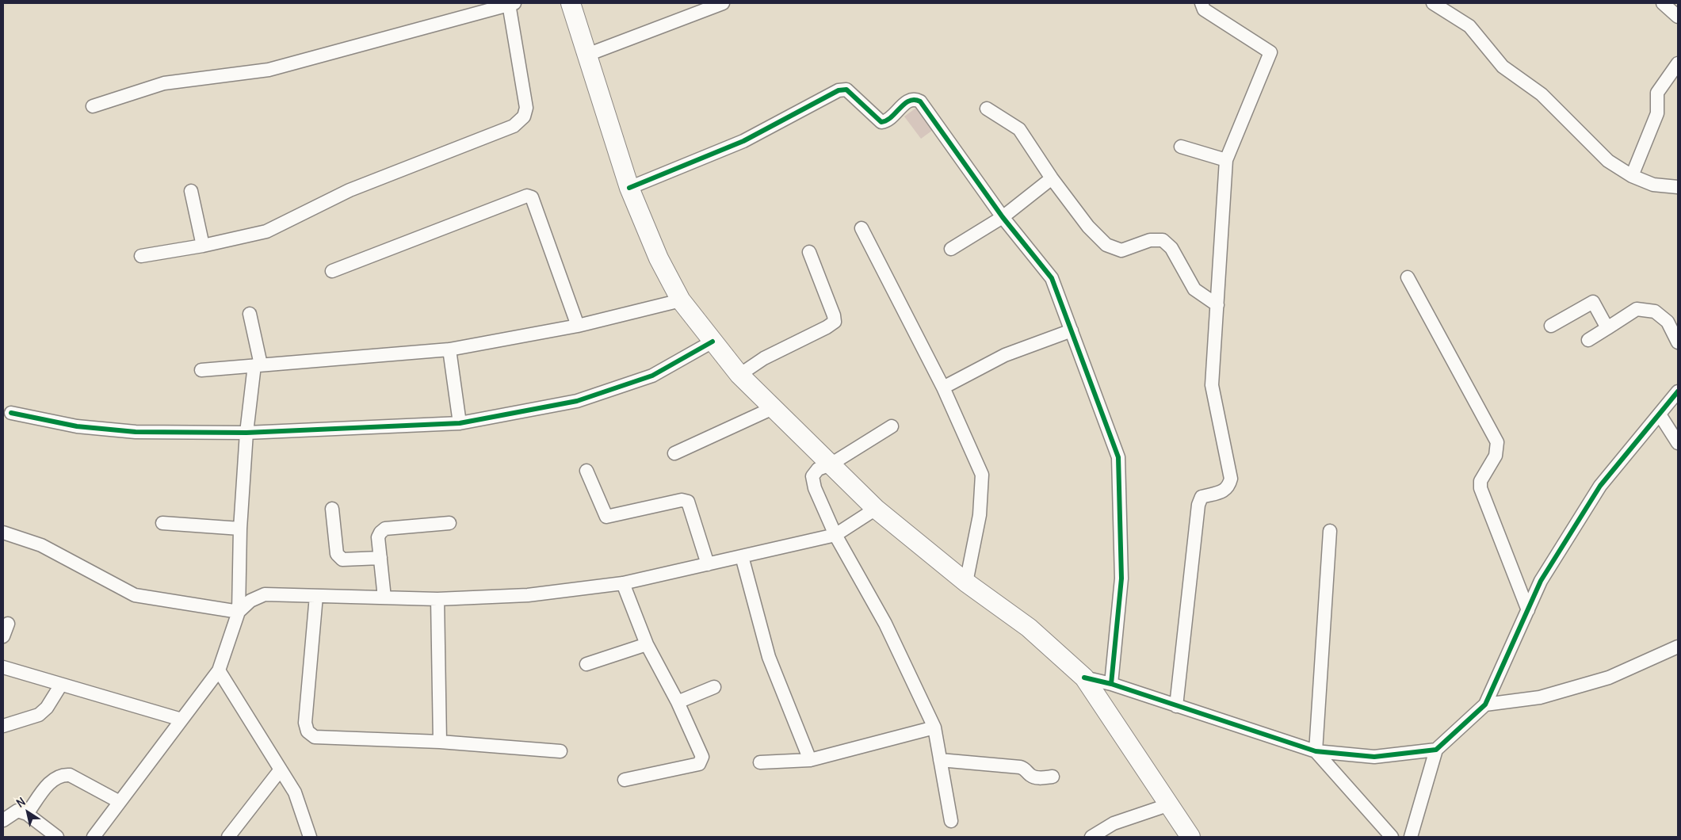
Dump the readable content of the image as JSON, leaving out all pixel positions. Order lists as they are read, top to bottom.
{
  "north": "top left"
}
